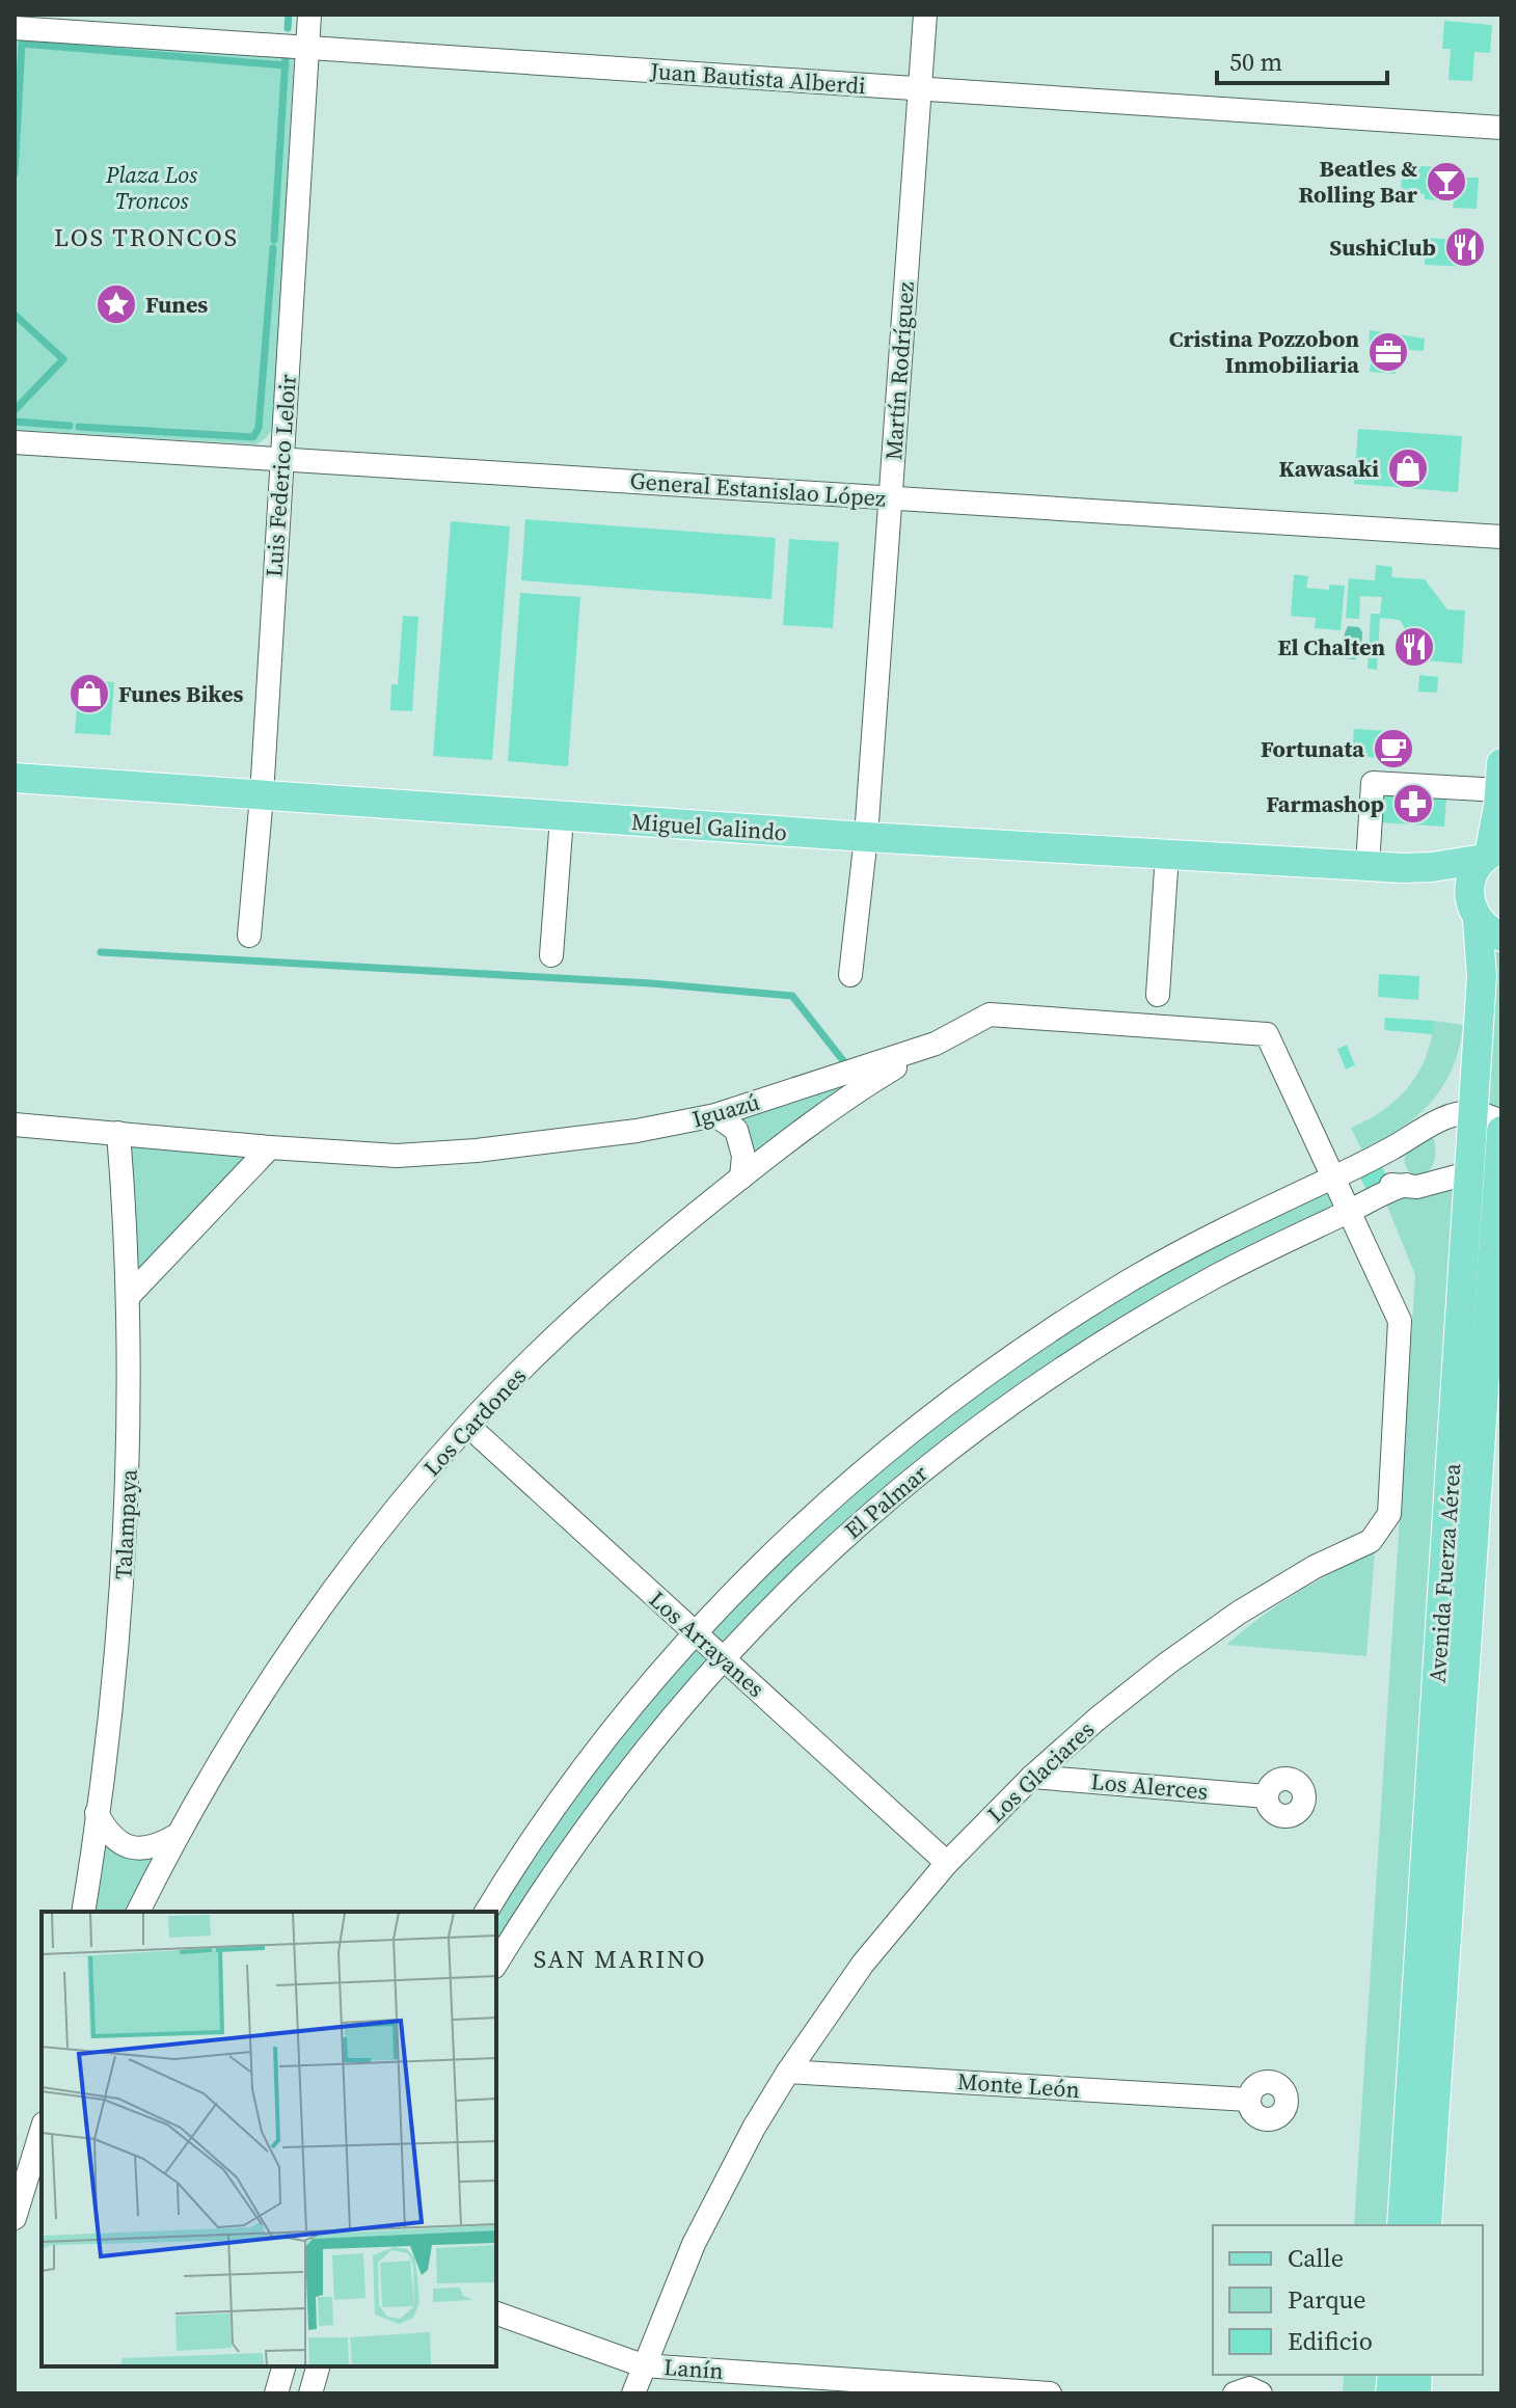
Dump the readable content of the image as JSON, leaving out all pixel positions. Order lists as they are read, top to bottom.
{
  "streets": {
    "main road": ["Miguel Galindo", "Avenida Fuerza Aérea"],
    "street": [
      "Juan Bautista Alberdi",
      "Martín Rodríguez",
      "Luis Federico Leloir",
      "General Estanislao López",
      "Iguazú",
      "Los Cardones",
      "El Palmar",
      "Talampaya",
      "Los Arrayanes",
      "Los Glaciares",
      "Los Alerces",
      "Monte León",
      "Lanín"
    ]
  },
  "crossings": [
    ["Juan Bautista Alberdi", "Martín Rodríguez"],
    ["Juan Bautista Alberdi", "Luis Federico Leloir"],
    ["Martín Rodríguez", "General Estanislao López"],
    ["Martín Rodríguez", "Miguel Galindo"],
    ["Luis Federico Leloir", "General Estanislao López"],
    ["Luis Federico Leloir", "Miguel Galindo"],
    ["Miguel Galindo", "Avenida Fuerza Aérea"],
    ["Iguazú", "Los Cardones"],
    ["Iguazú", "El Palmar"],
    ["Iguazú", "Talampaya"],
    ["Iguazú", "Los Glaciares"],
    ["Los Cardones", "Los Arrayanes"],
    ["El Palmar", "Avenida Fuerza Aérea"],
    ["El Palmar", "Los Arrayanes"],
    ["El Palmar", "Los Glaciares"],
    ["Los Arrayanes", "Los Glaciares"],
    ["Los Glaciares", "Los Alerces"],
    ["Los Glaciares", "Monte León"],
    ["Los Glaciares", "Lanín"]
  ],
  "districts": ["LOS TRONCOS", "SAN MARINO"],
  "parks": ["Plaza Los Troncos"],
  "places": {
    "bar": ["Beatles & Rolling Bar"],
    "restaurant": ["SushiClub", "El Chalten"],
    "place": ["Funes"],
    "office": ["Cristina Pozzobon Inmobiliaria"],
    "shop": ["Kawasaki", "Funes Bikes"],
    "cafe": ["Fortunata"],
    "pharmacy": ["Farmashop"]
  },
  "legend": ["Calle", "Parque", "Edificio"],
  "scale_bar": "50 m"
}
